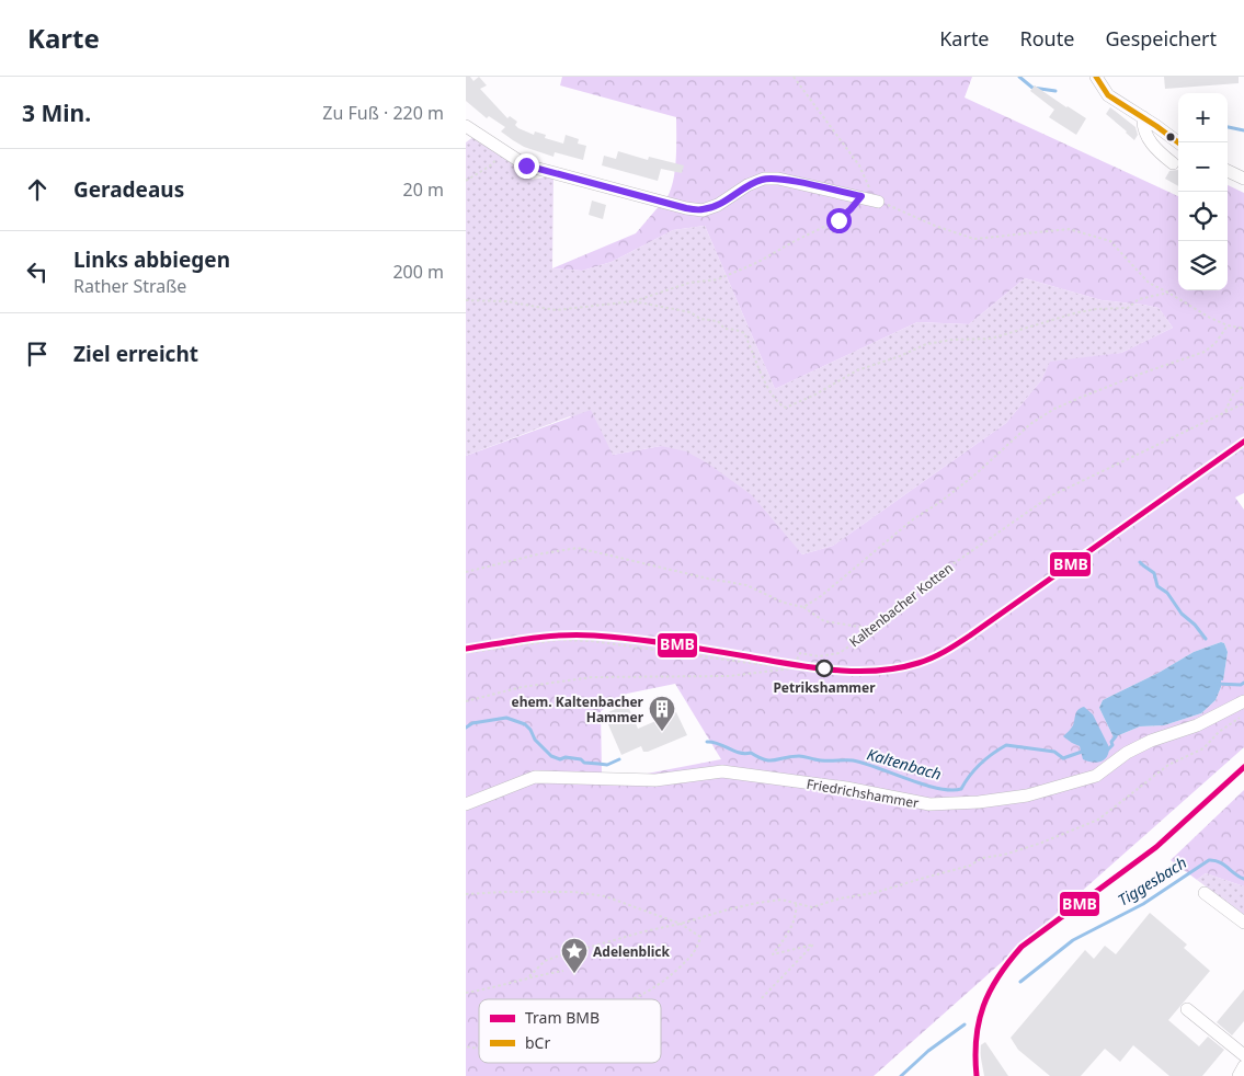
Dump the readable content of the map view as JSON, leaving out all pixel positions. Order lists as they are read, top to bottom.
{
  "streets": {
    "street": ["Friedrichshammer"],
    "path": ["Kaltenbacher Kotten"]
  },
  "water": ["Kaltenbach", "Tiggesbach"],
  "places": {
    "other": ["Petrikshammer"],
    "building": ["ehem. Kaltenbacher Hammer"],
    "place": ["Adelenblick"]
  },
  "lines": ["transit line bCr", "tram line BMB"],
  "legend": ["Tram BMB", "bCr"],
  "page": {
    "header": "Karte",
    "nav": ["Karte", "Route", "Gespeichert"],
    "heading": ["3 Min.", "Zu Fuß · 220 m"],
    "map_buttons": ["+", "−"],
    "list": [
      ["Geradeaus", "20 m"],
      ["Links abbiegen", "Rather Straße", "200 m"],
      "Ziel erreicht"
    ]
  }
}
